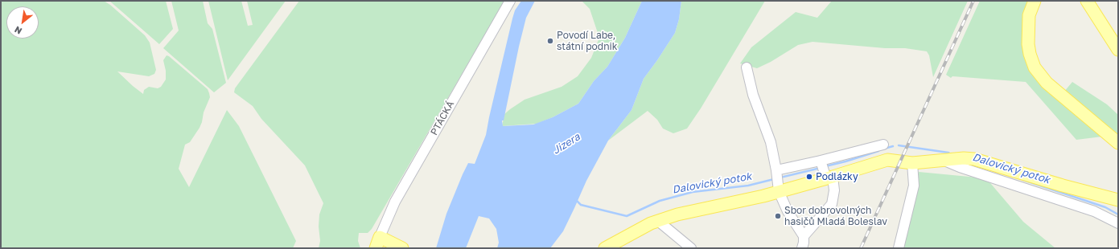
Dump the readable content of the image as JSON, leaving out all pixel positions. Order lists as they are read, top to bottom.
{
  "streets": {
    "street": ["PTÁCKÁ"]
  },
  "water": ["Jizera", "Dalovický potok"],
  "places": ["Povodí Labe, státní podnik", "Podlázky", "Sbor dobrovolných hasičů Mladá Boleslav"],
  "north": "bottom left"
}
